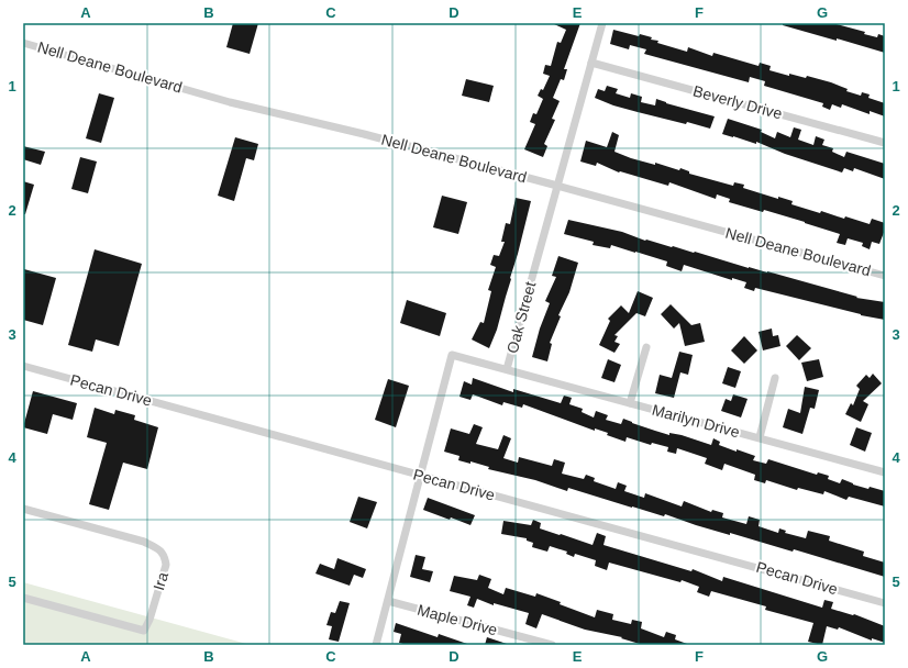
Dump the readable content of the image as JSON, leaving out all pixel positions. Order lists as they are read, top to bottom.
{
  "streets": {
    "street": [
      "Nell Deane Boulevard",
      "Beverly Drive",
      "Oak Street",
      "Pecan Drive",
      "Marilyn Drive",
      "Ira",
      "Maple Drive"
    ]
  },
  "crossings": [
    ["Nell Deane Boulevard", "Oak Street"],
    ["Beverly Drive", "Oak Street"],
    ["Oak Street", "Pecan Drive"],
    ["Oak Street", "Marilyn Drive"],
    ["Oak Street", "Maple Drive"]
  ],
  "grid": {
    "columns": [
      "A",
      "B",
      "C",
      "D",
      "E",
      "F",
      "G"
    ],
    "rows": [
      "1",
      "2",
      "3",
      "4",
      "5"
    ]
  }
}
